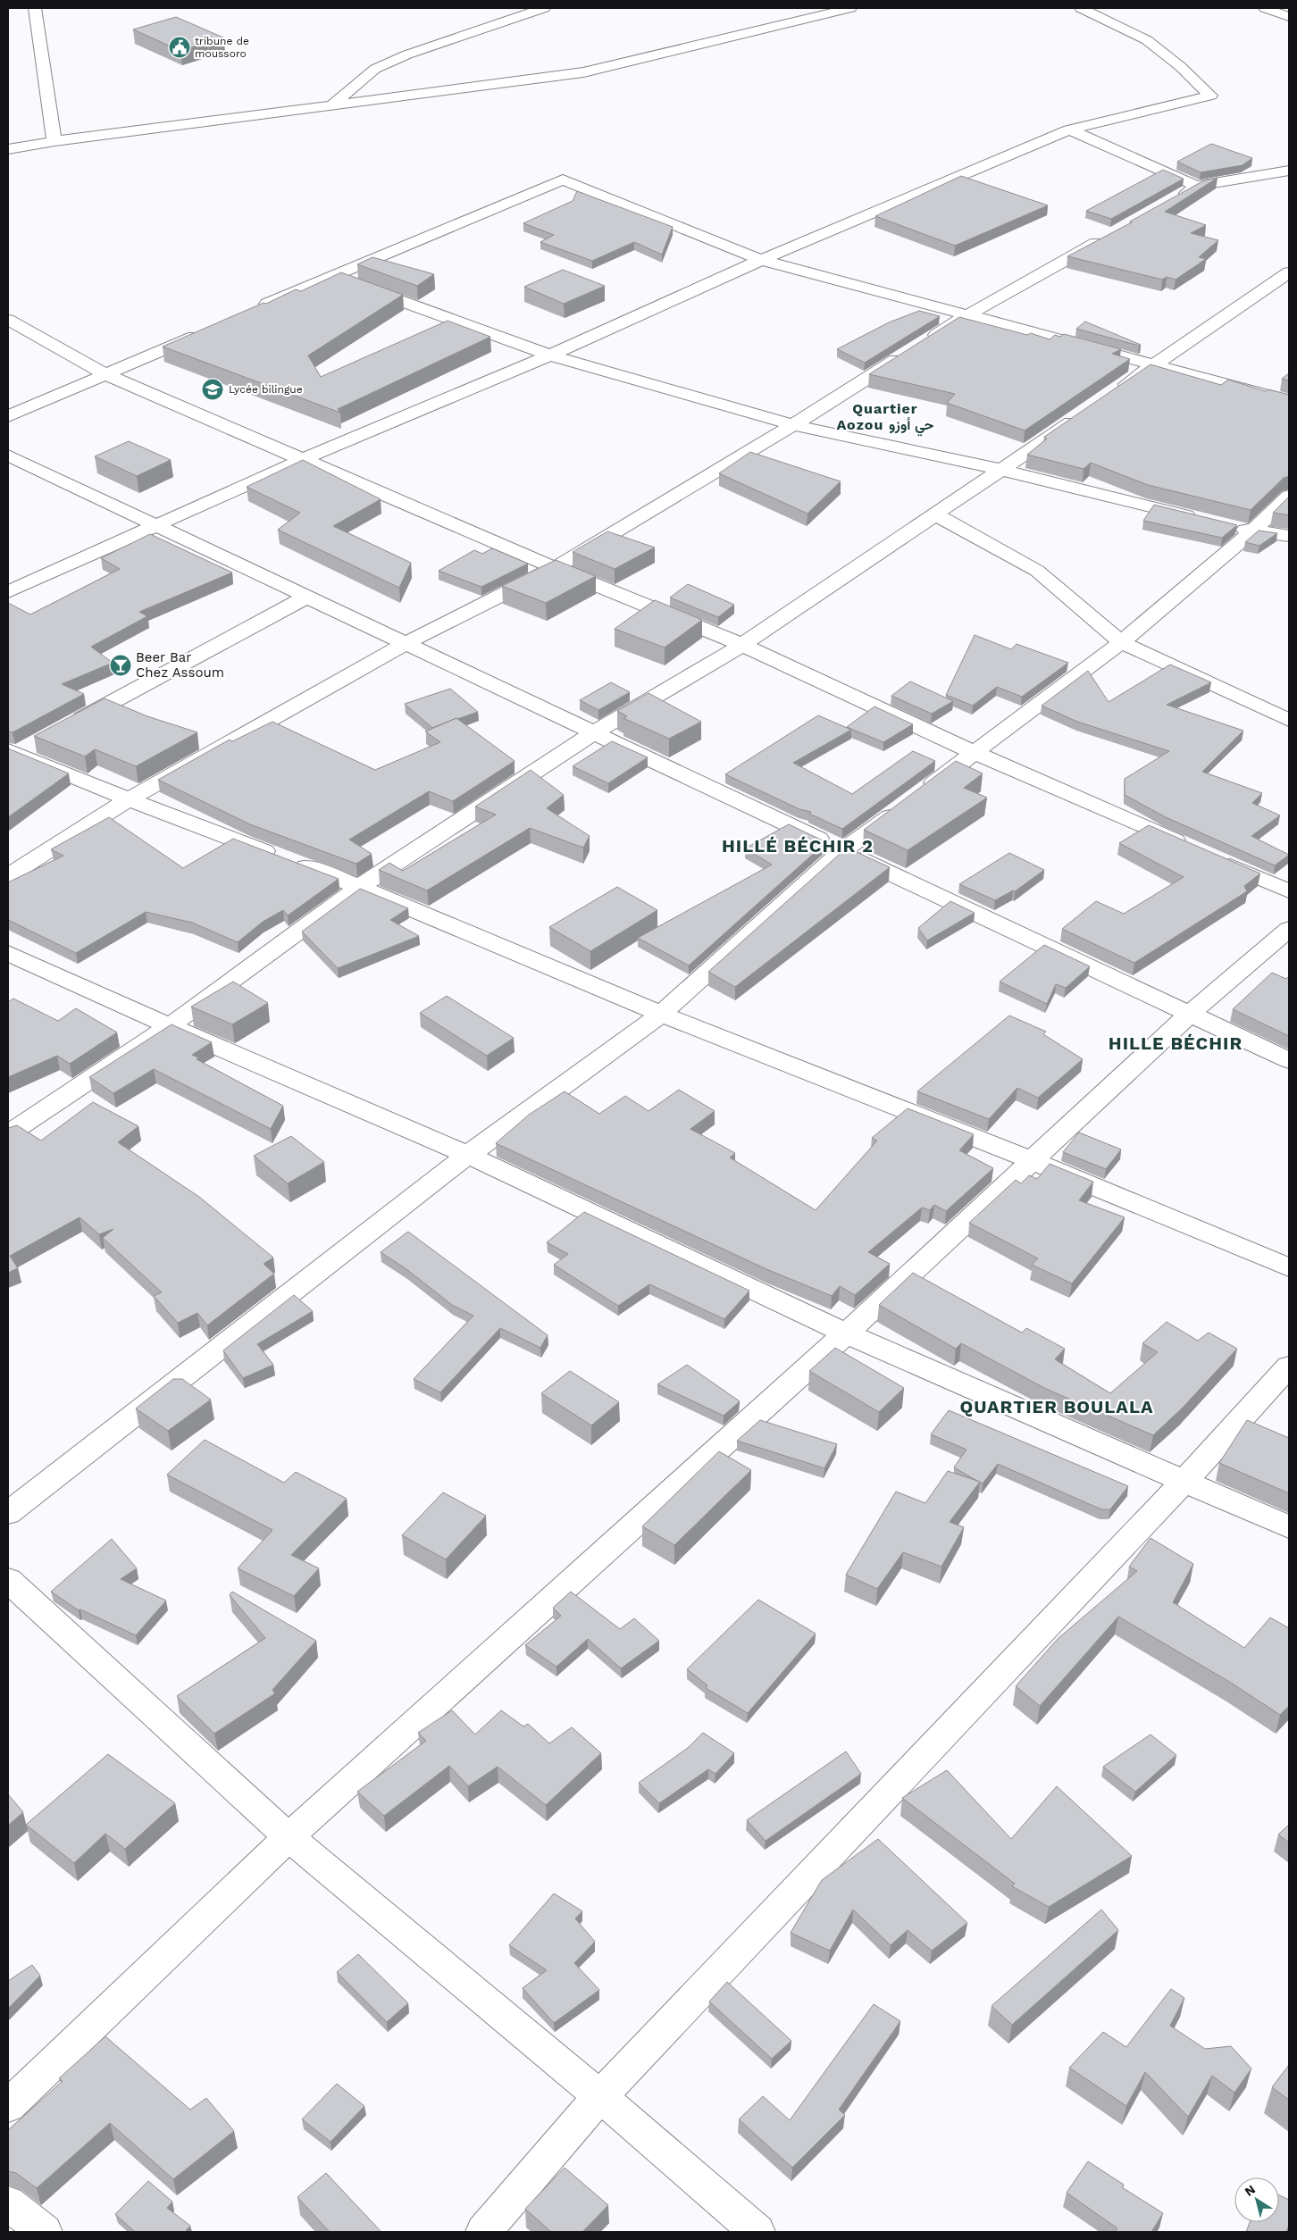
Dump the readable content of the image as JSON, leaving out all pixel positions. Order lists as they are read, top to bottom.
{
  "districts": [
    "Quartier Aozou حي أوزو",
    "HILLÉ BÉCHIR 2",
    "HILLE BÉCHIR",
    "QUARTIER BOULALA"
  ],
  "places": {
    "public building": ["tribune de moussoro"],
    "school or university": ["Lycée bilingue"],
    "bar": ["Beer Bar Chez Assoum"]
  },
  "north": "top left"
}
